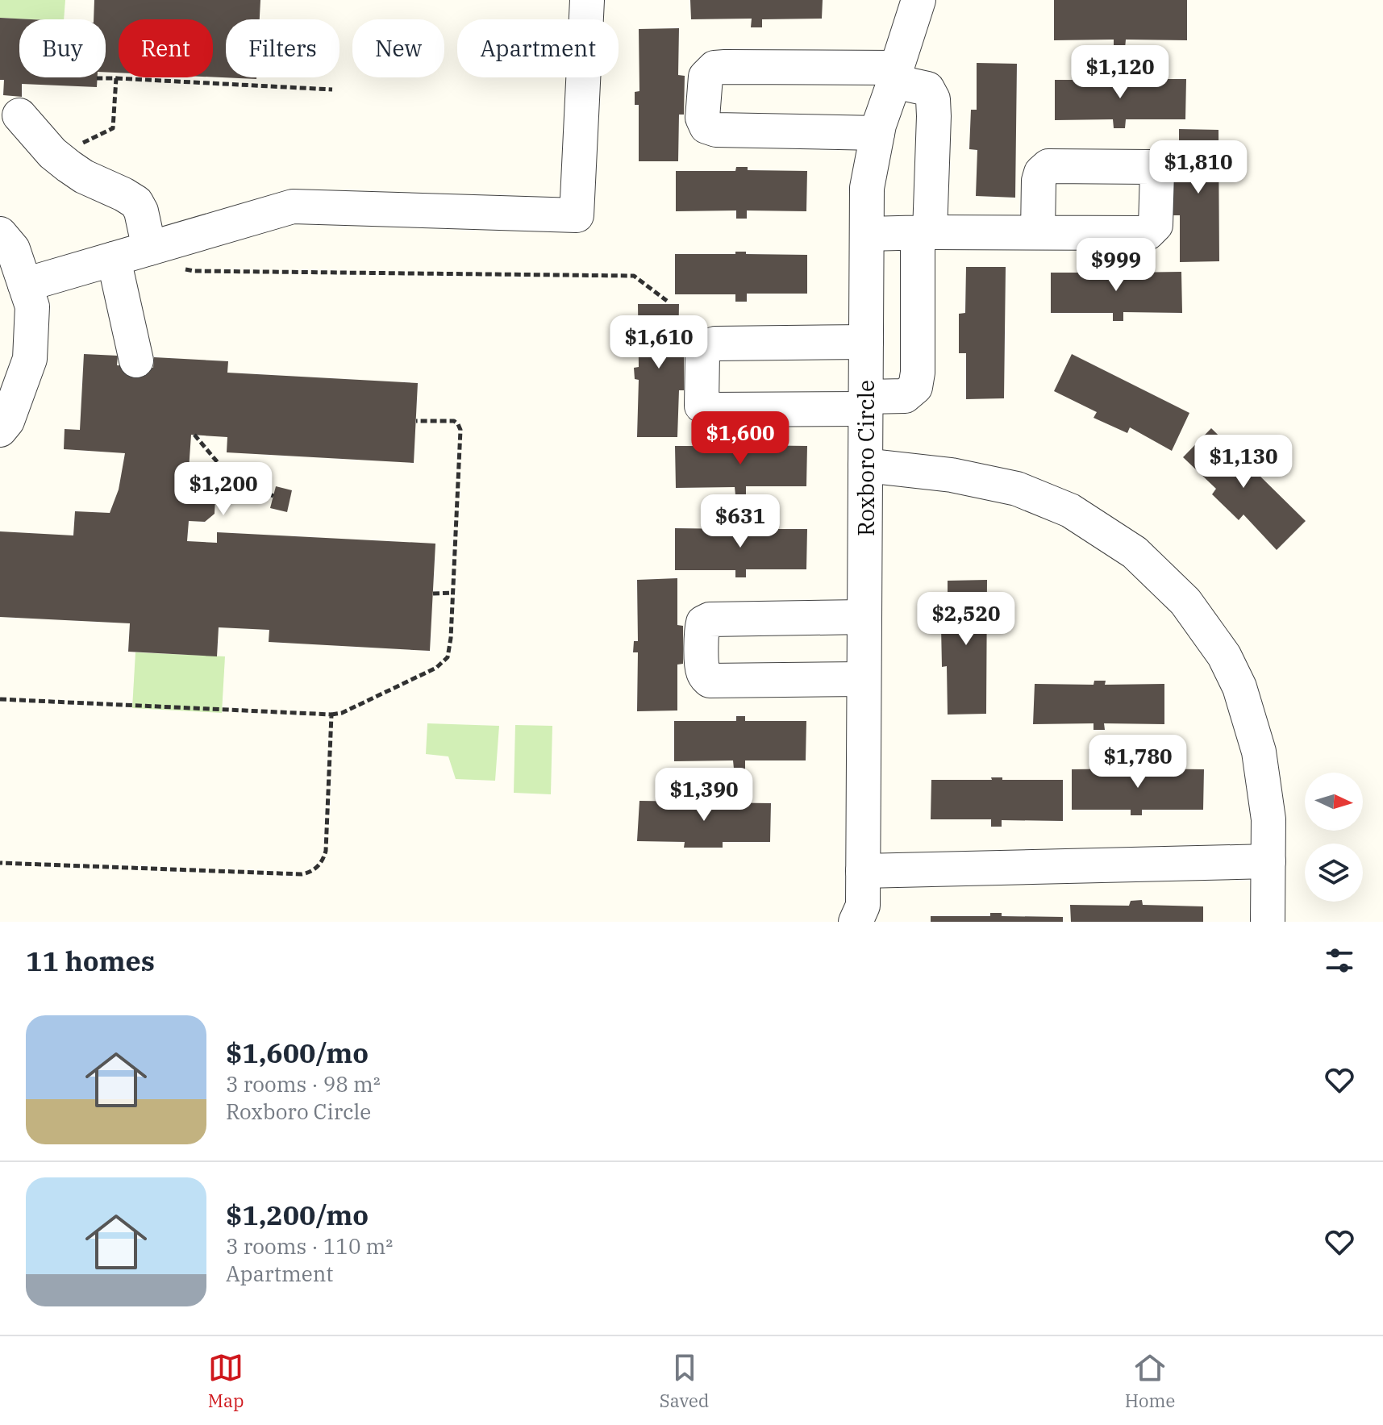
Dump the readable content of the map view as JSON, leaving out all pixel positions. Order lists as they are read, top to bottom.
{
  "streets": {
    "street": ["Roxboro Circle"]
  },
  "north": "right",
  "page": {
    "chip": [
      "Buy",
      "Rent",
      "Filters",
      "New",
      "Apartment"
    ],
    "price": [
      "$1,120",
      "$1,810",
      "$999",
      "$1,610",
      "$1,600",
      "$1,130",
      "$1,200",
      "$631",
      "$2,520",
      "$1,780",
      "$1,390"
    ],
    "heading": "11 homes",
    "list": [
      {
        "name": "$1,600/mo",
        "note": "3 rooms · 98 m² · Roxboro Circle"
      },
      {
        "name": "$1,200/mo",
        "note": "3 rooms · 110 m² · Apartment"
      }
    ],
    "tabs": ["Map", "Saved", "Home"]
  }
}
